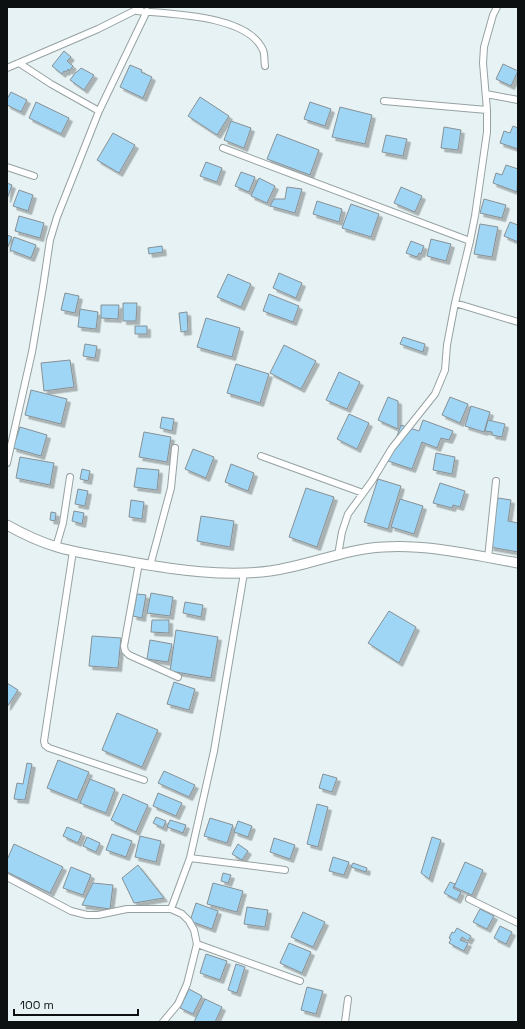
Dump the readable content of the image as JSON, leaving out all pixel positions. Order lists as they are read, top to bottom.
{
  "scale_bar": "100 m"
}
